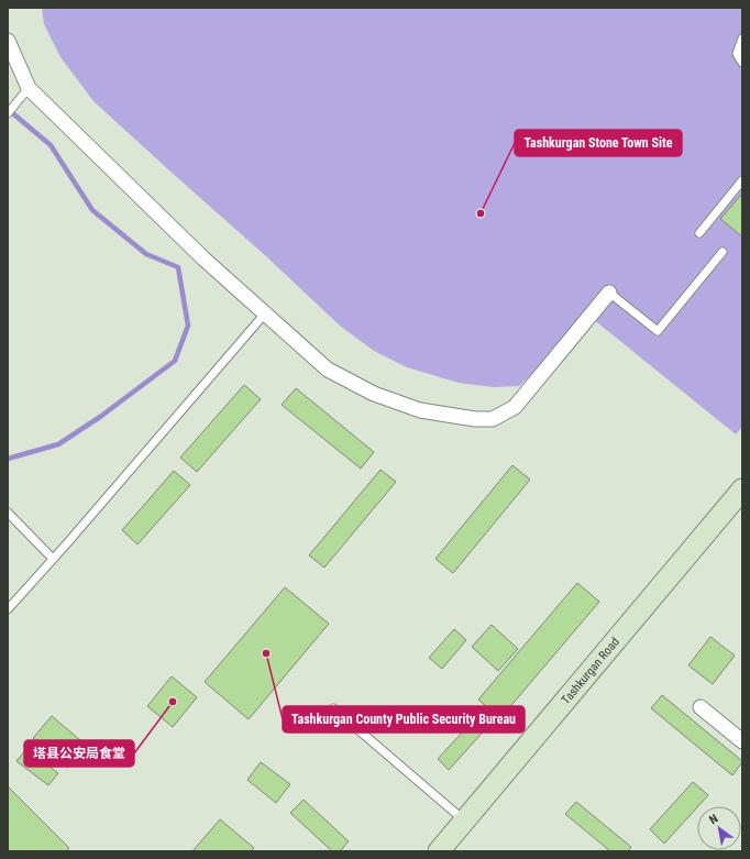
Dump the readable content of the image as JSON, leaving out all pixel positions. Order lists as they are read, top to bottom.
{
  "streets": {
    "main road": ["Tashkurgan Road"]
  },
  "places": ["Tashkurgan Stone Town Site", "Tashkurgan County Public Security Bureau", "塔县公安局食堂"],
  "north": "top left"
}
